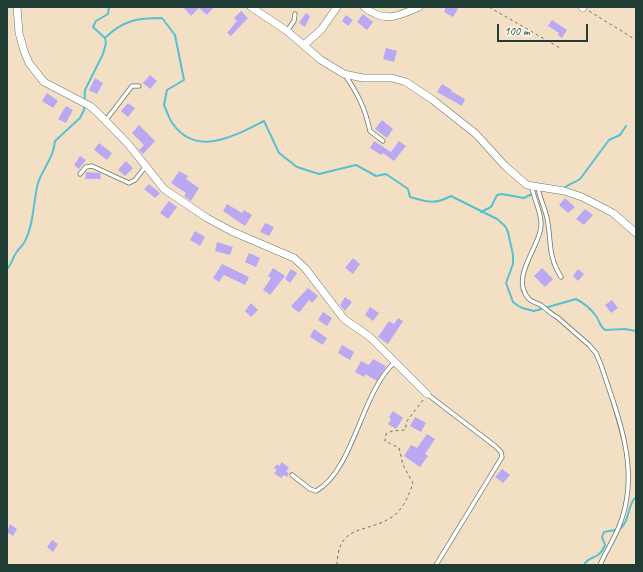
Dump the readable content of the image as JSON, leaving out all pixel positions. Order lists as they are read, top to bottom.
{
  "scale_bar": "100 m"
}
